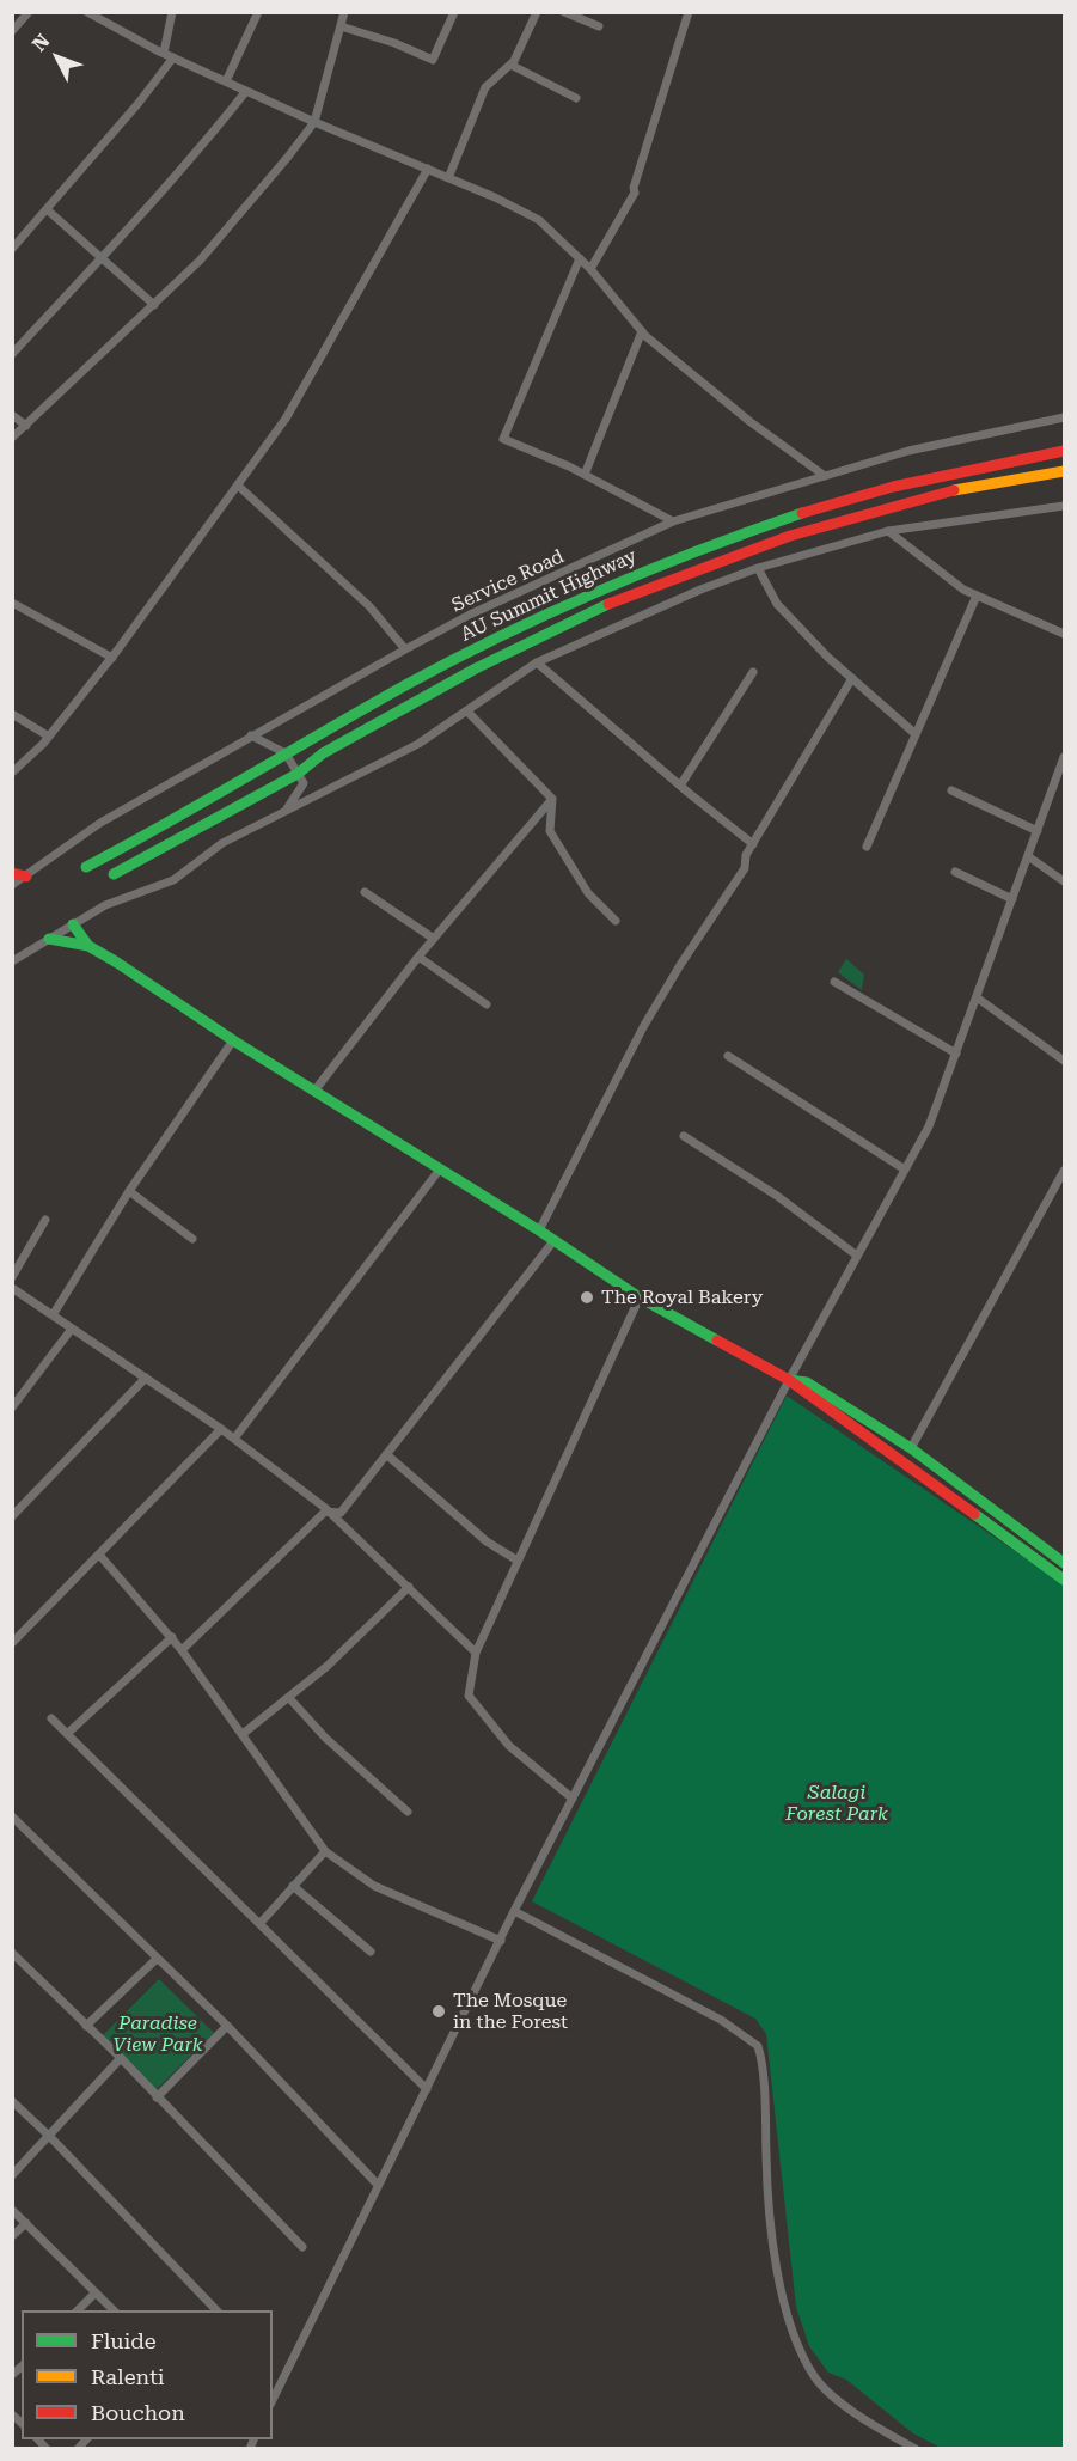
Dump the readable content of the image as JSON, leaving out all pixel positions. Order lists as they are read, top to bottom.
{
  "streets": {
    "main road": ["AU Summit Highway"],
    "street": ["Service Road"]
  },
  "parks": ["Salagi Forest Park", "Paradise View Park"],
  "places": ["The Royal Bakery", "The Mosque in the Forest"],
  "legend": ["Fluide", "Ralenti", "Bouchon"],
  "north": "top left"
}
